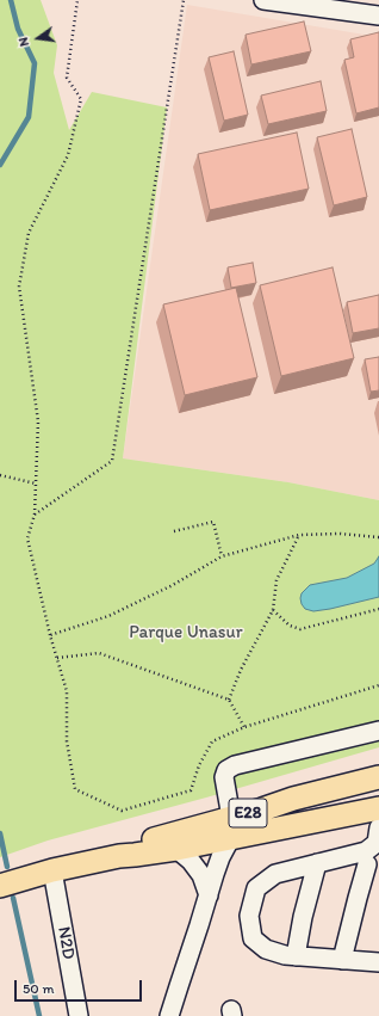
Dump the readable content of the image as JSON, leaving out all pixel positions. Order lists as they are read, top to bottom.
{
  "streets": {
    "main road": ["E28"],
    "street": ["N2D"]
  },
  "crossings": [
    ["E28", "N2D"]
  ],
  "parks": ["Parque Unasur"],
  "scale_bar": "50 m",
  "north": "left"
}
